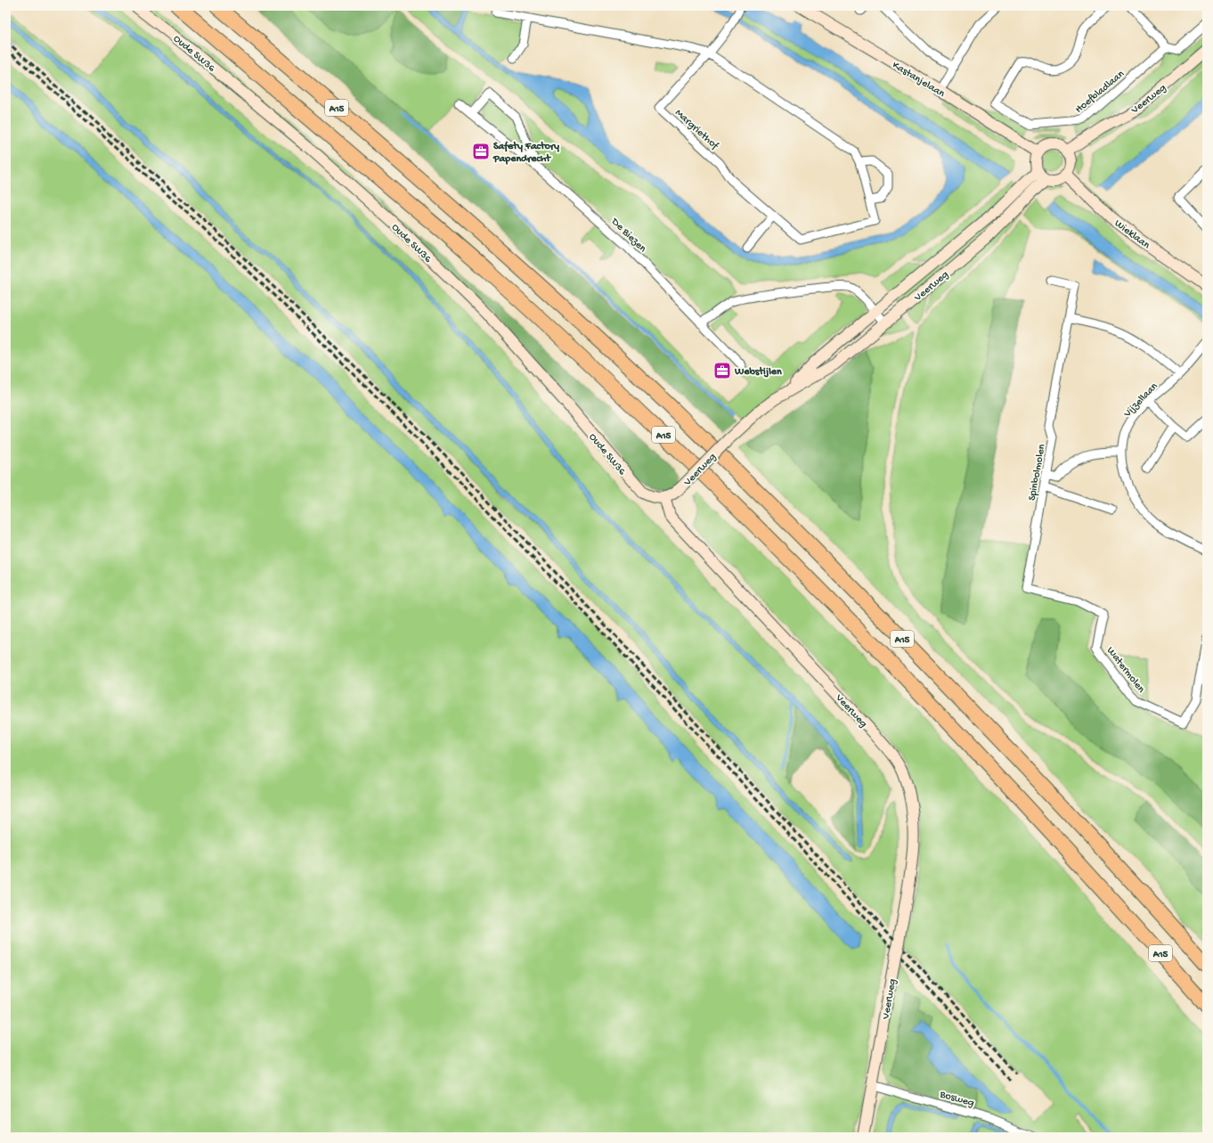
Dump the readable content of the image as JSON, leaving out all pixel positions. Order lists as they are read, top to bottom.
{
  "streets": {
    "highway": ["A15"],
    "street": [
      "Oude SW36",
      "Kastanjelaan",
      "Hoefbladlaan",
      "Veerweg",
      "Margriethof",
      "Wieklaan",
      "De Biezen",
      "Vijzellaan",
      "Spinbolmolen",
      "Watermolen",
      "Bosweg"
    ]
  },
  "crossings": [
    ["Oude SW36", "Veerweg"],
    ["Kastanjelaan", "Veerweg"],
    ["Kastanjelaan", "Wieklaan"],
    ["Veerweg", "Wieklaan"],
    ["Veerweg", "Bosweg"],
    ["Spinbolmolen", "Watermolen"]
  ],
  "places": {
    "office": ["Safety Factory Papendrecht", "Webstijlen"]
  }
}
